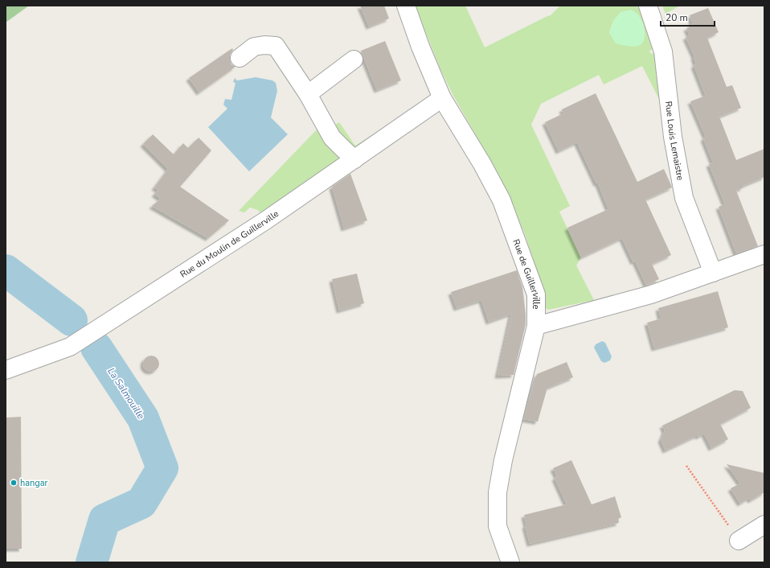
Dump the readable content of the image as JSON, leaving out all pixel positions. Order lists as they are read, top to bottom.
{
  "streets": {
    "street": ["Rue Louis Lemaistre", "Rue du Moulin de Guillerville", "Rue de Guillerville"]
  },
  "crossings": [
    ["Rue du Moulin de Guillerville", "Rue de Guillerville"]
  ],
  "water": ["La Salmouille"],
  "places": ["hangar"],
  "scale_bar": "20 m"
}
